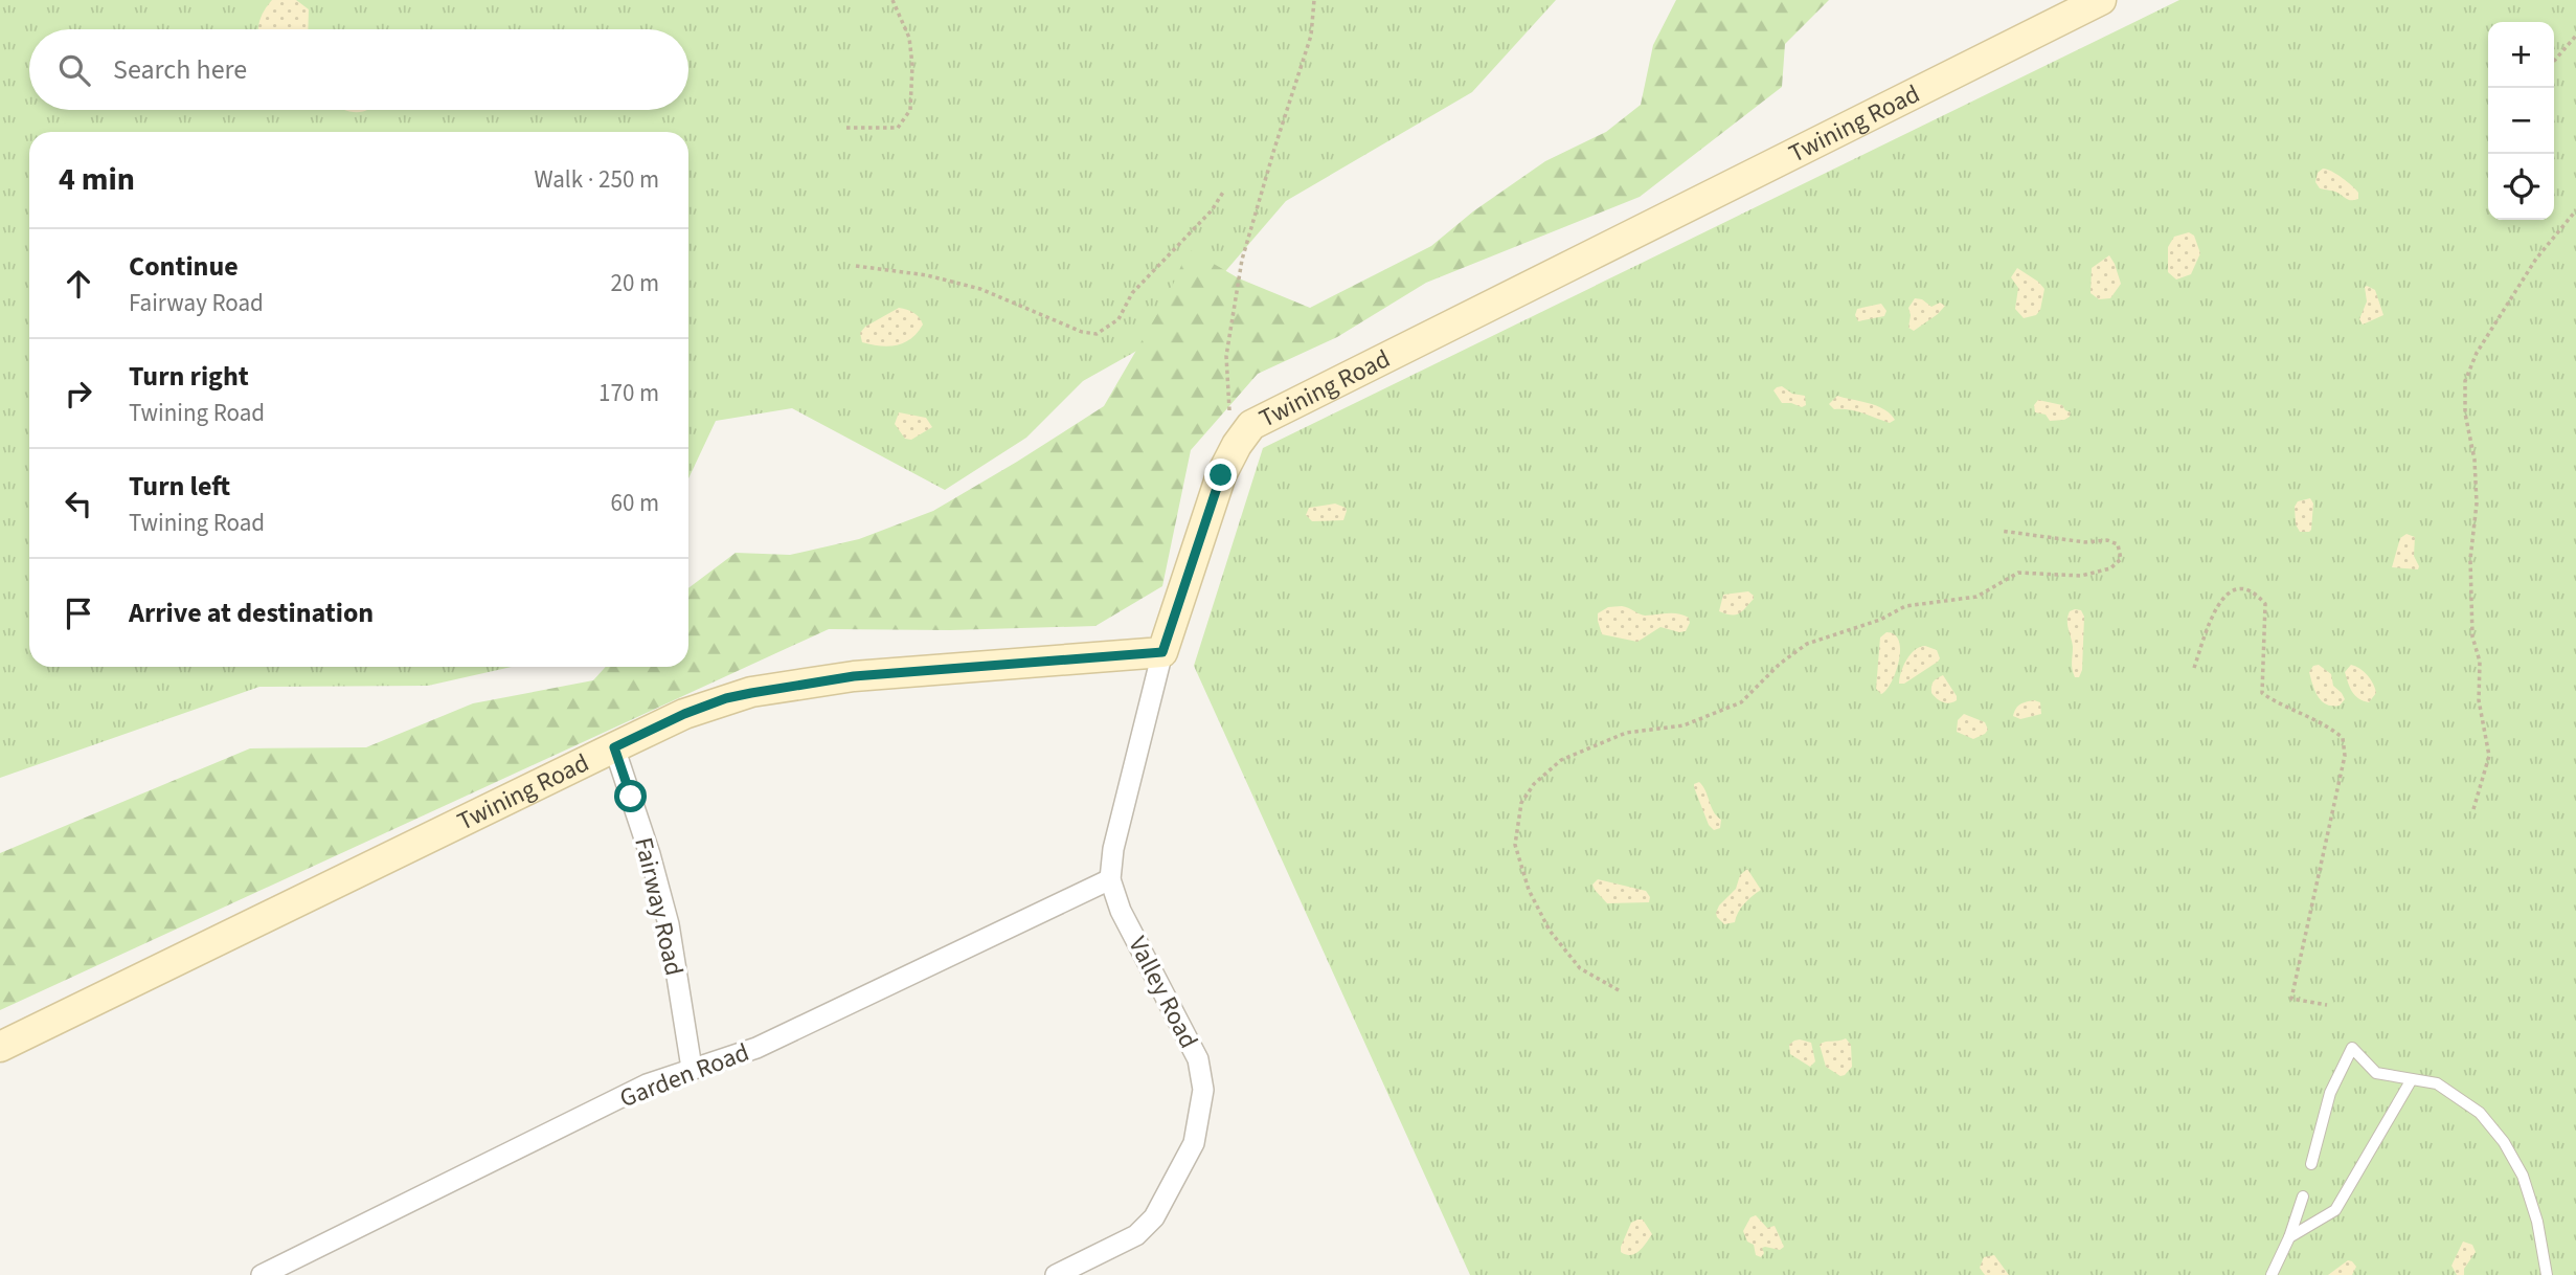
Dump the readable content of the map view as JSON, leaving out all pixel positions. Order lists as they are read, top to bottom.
{
  "streets": {
    "street": [
      "Twining Road",
      "Fairway Road",
      "Valley Road",
      "Garden Road"
    ]
  },
  "crossings": [
    ["Twining Road", "Fairway Road"],
    ["Twining Road", "Valley Road"],
    ["Fairway Road", "Garden Road"],
    ["Valley Road", "Garden Road"]
  ],
  "page": {
    "map_buttons": ["+", "−"],
    "search": "Search here",
    "heading": ["4 min", "Walk · 250 m"],
    "list": [
      ["Continue", "Fairway Road", "20 m"],
      ["Turn right", "Twining Road", "170 m"],
      ["Turn left", "Twining Road", "60 m"],
      "Arrive at destination"
    ]
  }
}
